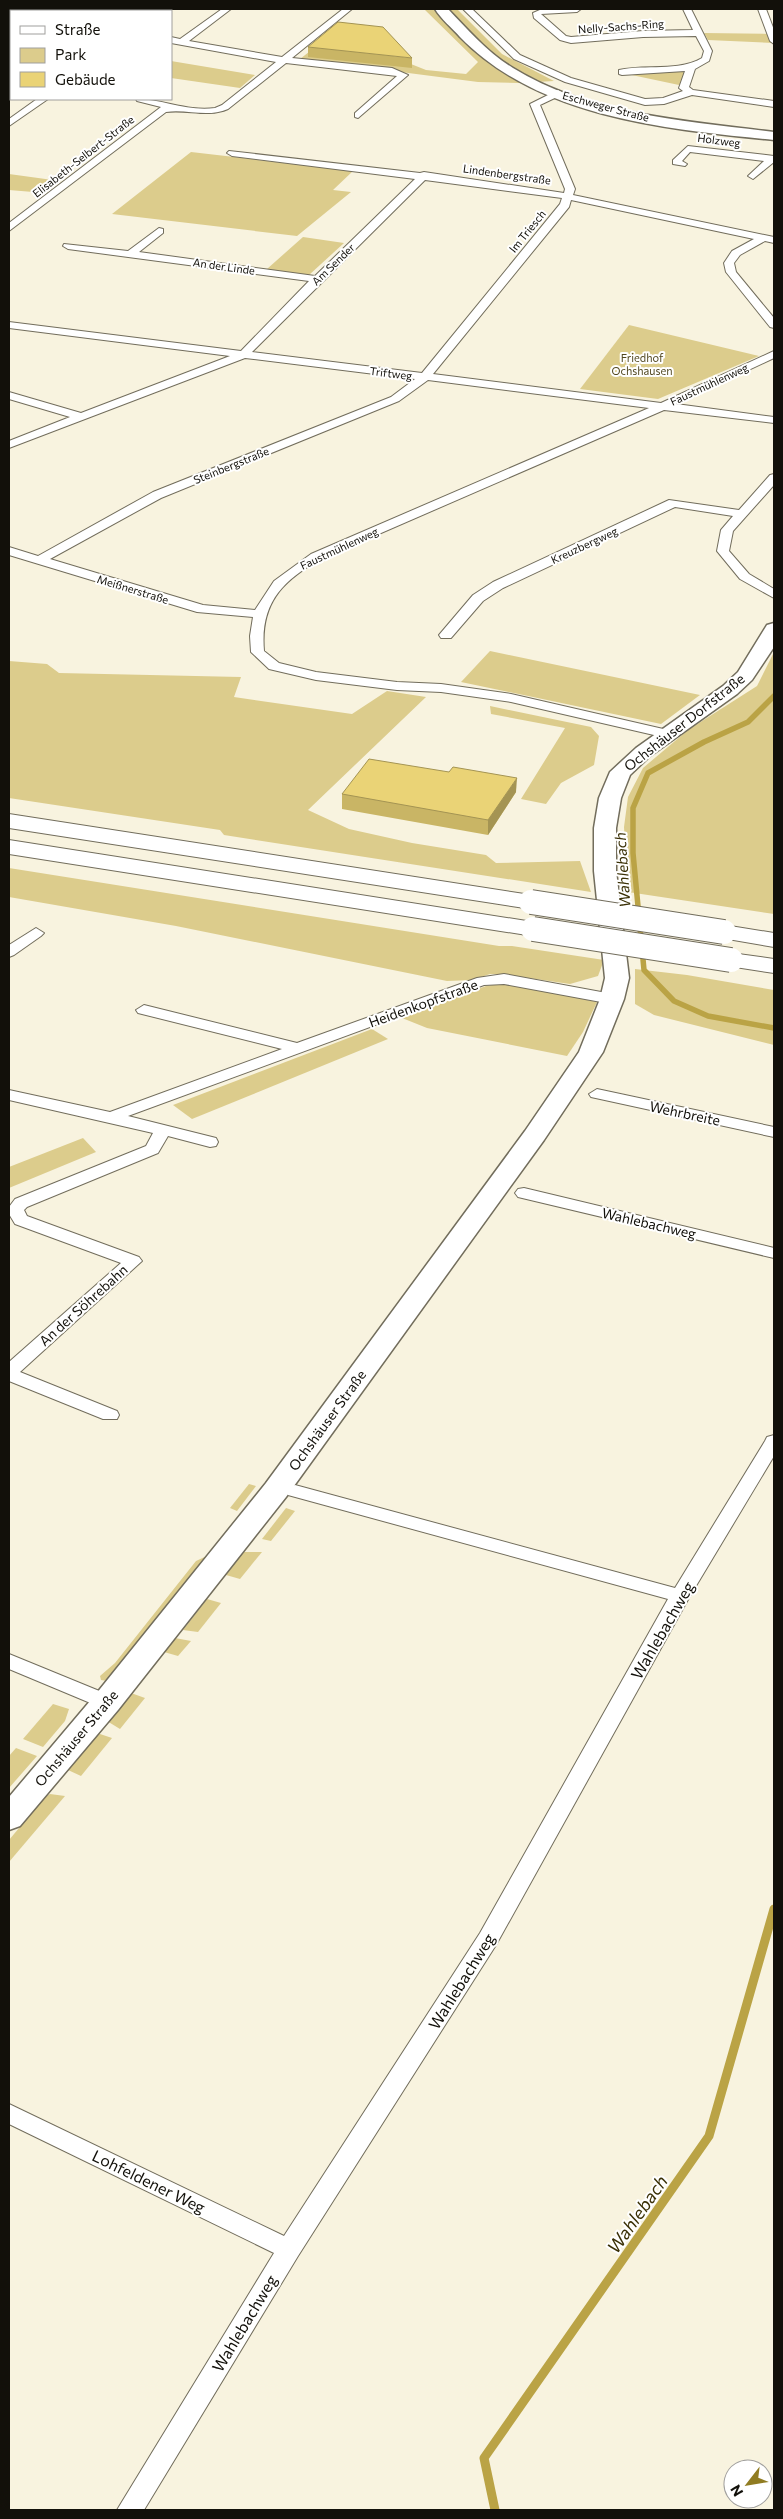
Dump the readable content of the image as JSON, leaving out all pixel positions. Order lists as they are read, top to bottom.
{
  "streets": {
    "main road": ["Eschweger Straße", "Ochshäuser Dorfstraße", "Ochshäuser Straße"],
    "street": [
      "Nelly-Sachs-Ring",
      "Holzweg",
      "Elisabeth-Selbert-Straße",
      "Lindenbergstraße",
      "Im Triesch",
      "Am Sender",
      "An der Linde",
      "Triftweg",
      "Faustmühlenweg",
      "Steinbergstraße",
      "Kreuzbergweg",
      "Meißnerstraße",
      "Heidenkopfstraße",
      "Wehrbreite",
      "Wahlebachweg",
      "An der Söhrebahn",
      "Lohfeldener Weg"
    ]
  },
  "crossings": [
    ["Lindenbergstraße", "Im Triesch"],
    ["Lindenbergstraße", "Am Sender"],
    ["Im Triesch", "Triftweg"],
    ["Im Triesch", "Steinbergstraße"],
    ["Am Sender", "An der Linde"],
    ["Am Sender", "Triftweg"],
    ["Triftweg", "Faustmühlenweg"],
    ["Triftweg", "Steinbergstraße"],
    ["Faustmühlenweg", "Meißnerstraße"],
    ["Faustmühlenweg", "Ochshäuser Dorfstraße"],
    ["Steinbergstraße", "Meißnerstraße"],
    ["Ochshäuser Dorfstraße", "Heidenkopfstraße"],
    ["Ochshäuser Dorfstraße", "Ochshäuser Straße"],
    ["Heidenkopfstraße", "Ochshäuser Straße"],
    ["Wahlebachweg", "Lohfeldener Weg"]
  ],
  "water": ["Wahlebach"],
  "parks": ["Friedhof Ochshausen"],
  "legend": ["Straße", "Park", "Gebäude"],
  "north": "bottom left"
}
